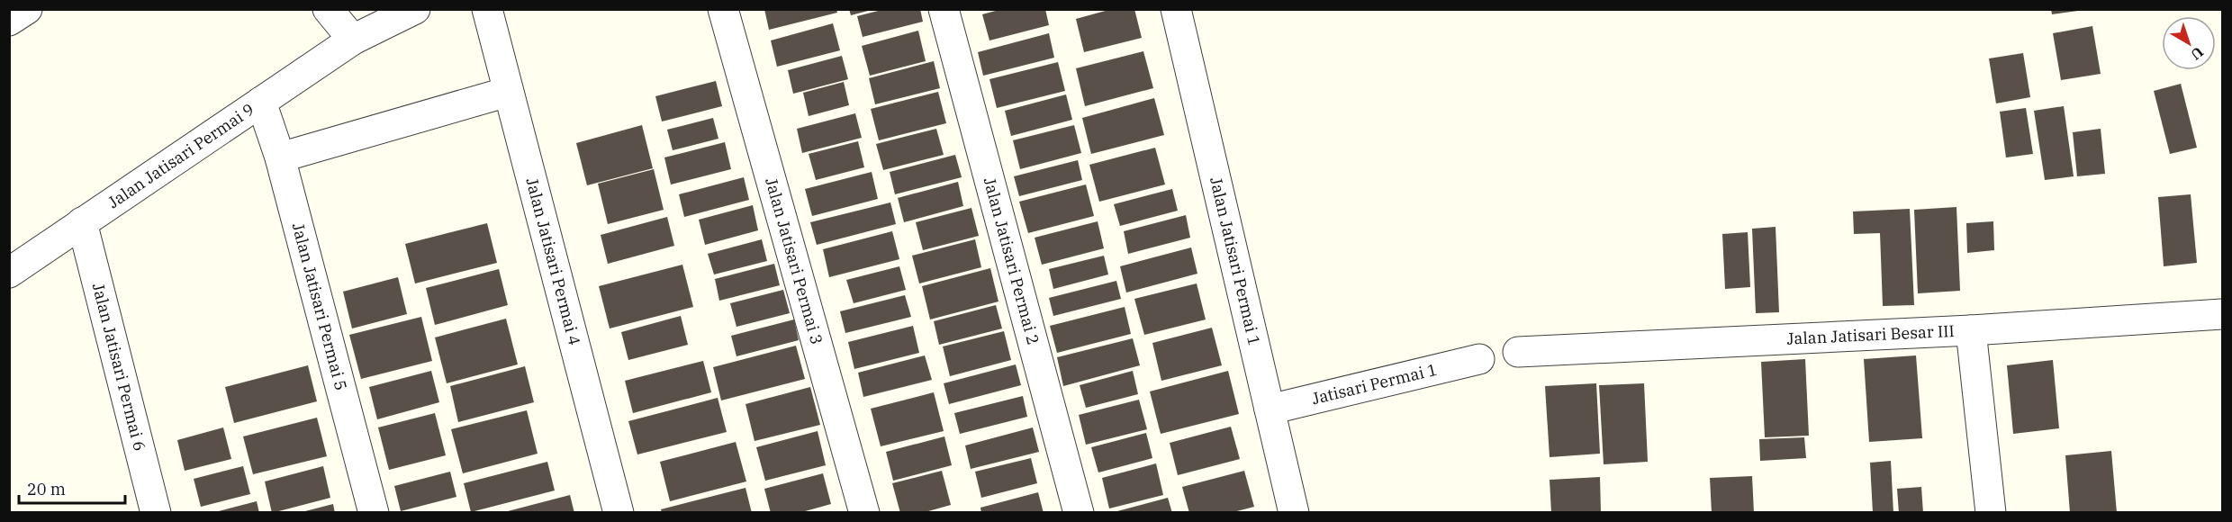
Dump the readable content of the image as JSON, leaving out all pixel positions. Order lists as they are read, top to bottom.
{
  "streets": {
    "street": [
      "Jalan Jatisari Permai 9",
      "Jalan Jatisari Permai 4",
      "Jalan Jatisari Permai 3",
      "Jalan Jatisari Permai 2",
      "Jalan Jatisari Permai 1",
      "Jalan Jatisari Permai 5",
      "Jalan Jatisari Besar III",
      "Jalan Jatisari Permai 6",
      "Jatisari Permai 1"
    ]
  },
  "crossings": [
    ["Jalan Jatisari Permai 9", "Jalan Jatisari Permai 5"],
    ["Jalan Jatisari Permai 9", "Jalan Jatisari Permai 6"],
    ["Jalan Jatisari Permai 1", "Jatisari Permai 1"]
  ],
  "scale_bar": "20 m",
  "north": "bottom right"
}
